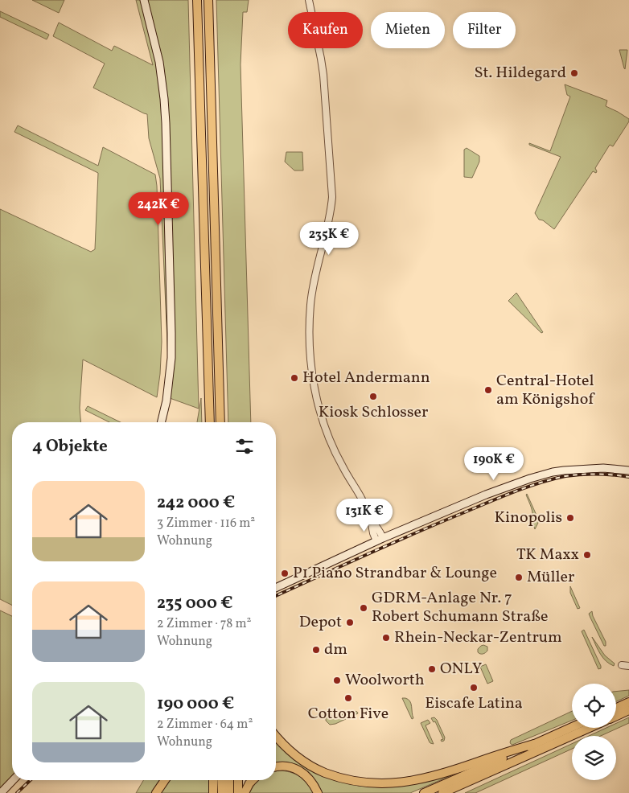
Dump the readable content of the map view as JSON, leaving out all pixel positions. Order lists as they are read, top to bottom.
{
  "places": [
    "St. Hildegard",
    "Hotel Andermann",
    "Central-Hotel am Königshof",
    "Kiosk Schlosser",
    "Kinopolis",
    "TK Maxx",
    "P1 Piano Strandbar & Lounge",
    "Müller",
    "GDRM-Anlage Nr. 7 Robert Schumann Straße",
    "Depot",
    "Rhein-Neckar-Zentrum",
    "dm",
    "ONLY",
    "Woolworth",
    "Eiscafe Latina",
    "Cotton Five"
  ],
  "page": {
    "chip": ["Kaufen", "Mieten", "Filter"],
    "price": [
      "242K €",
      "235K €",
      "190K €",
      "131K €"
    ],
    "heading": "4 Objekte",
    "list": [
      {
        "name": "242 000 €",
        "note": "3 Zimmer · 116 m² · Wohnung"
      },
      {
        "name": "235 000 €",
        "note": "2 Zimmer · 78 m² · Wohnung"
      },
      {
        "name": "190 000 €",
        "note": "2 Zimmer · 64 m² · Wohnung"
      }
    ]
  }
}
